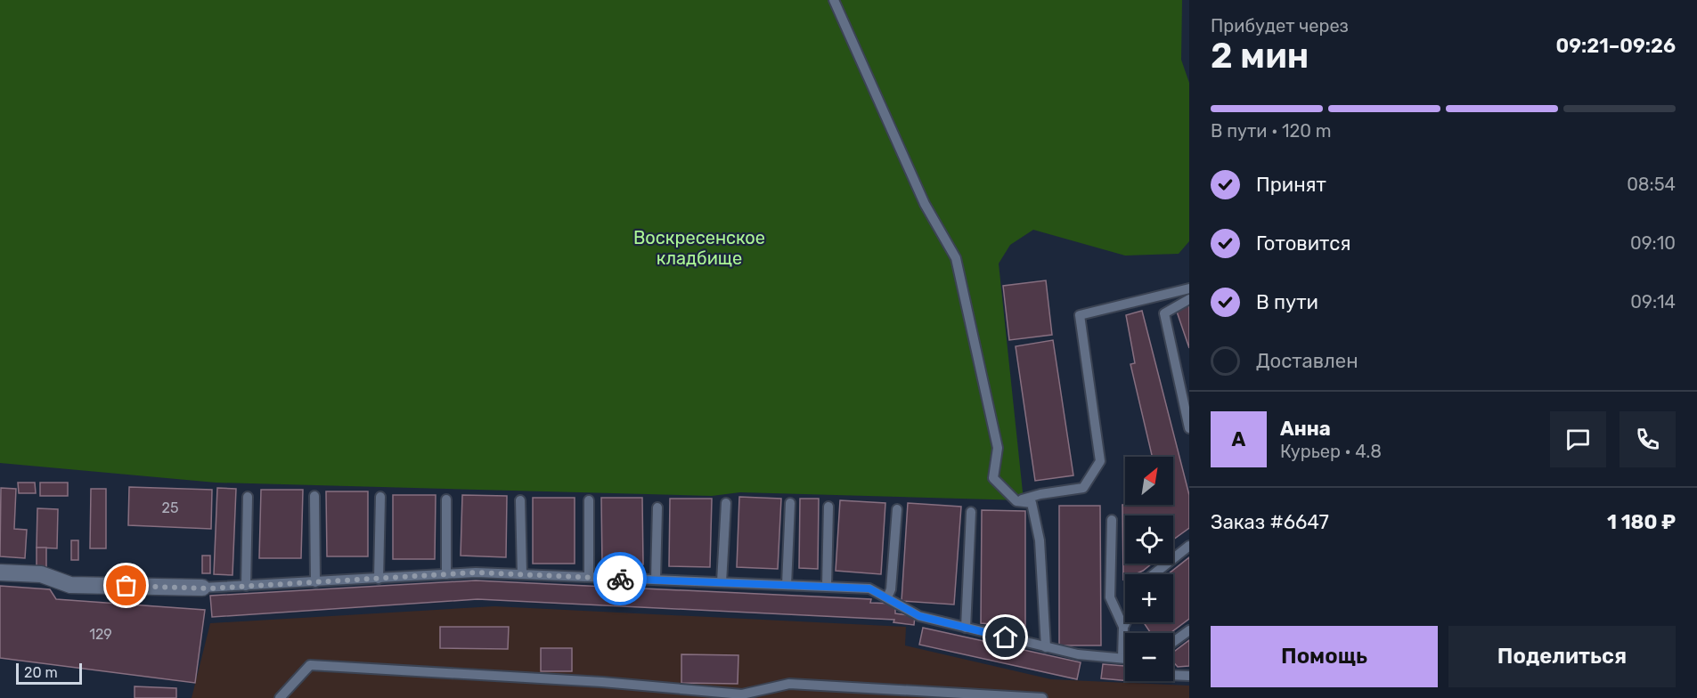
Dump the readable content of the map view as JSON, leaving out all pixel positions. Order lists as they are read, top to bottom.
{
  "parks": ["Воскресенское кладбище"],
  "house_numbers": ["25", "129"],
  "scale_bar": "20 m",
  "north": "top right",
  "page": {
    "heading": ["2 мин", "Прибудет через", "09:21–09:26"],
    "panel": [
      "Анна",
      "Курьер · 4.8",
      "Заказ #6647",
      "1 180 ₽"
    ],
    "bar": "В пути · 120 m",
    "list": [
      ["Принят", "08:54"],
      ["Готовится", "09:10"],
      ["В пути", "09:14"],
      "Доставлен"
    ],
    "round": "А",
    "map_buttons": ["+", "−"],
    "buttons": ["Помощь", "Поделиться"],
    "scale": "20 m"
  }
}
